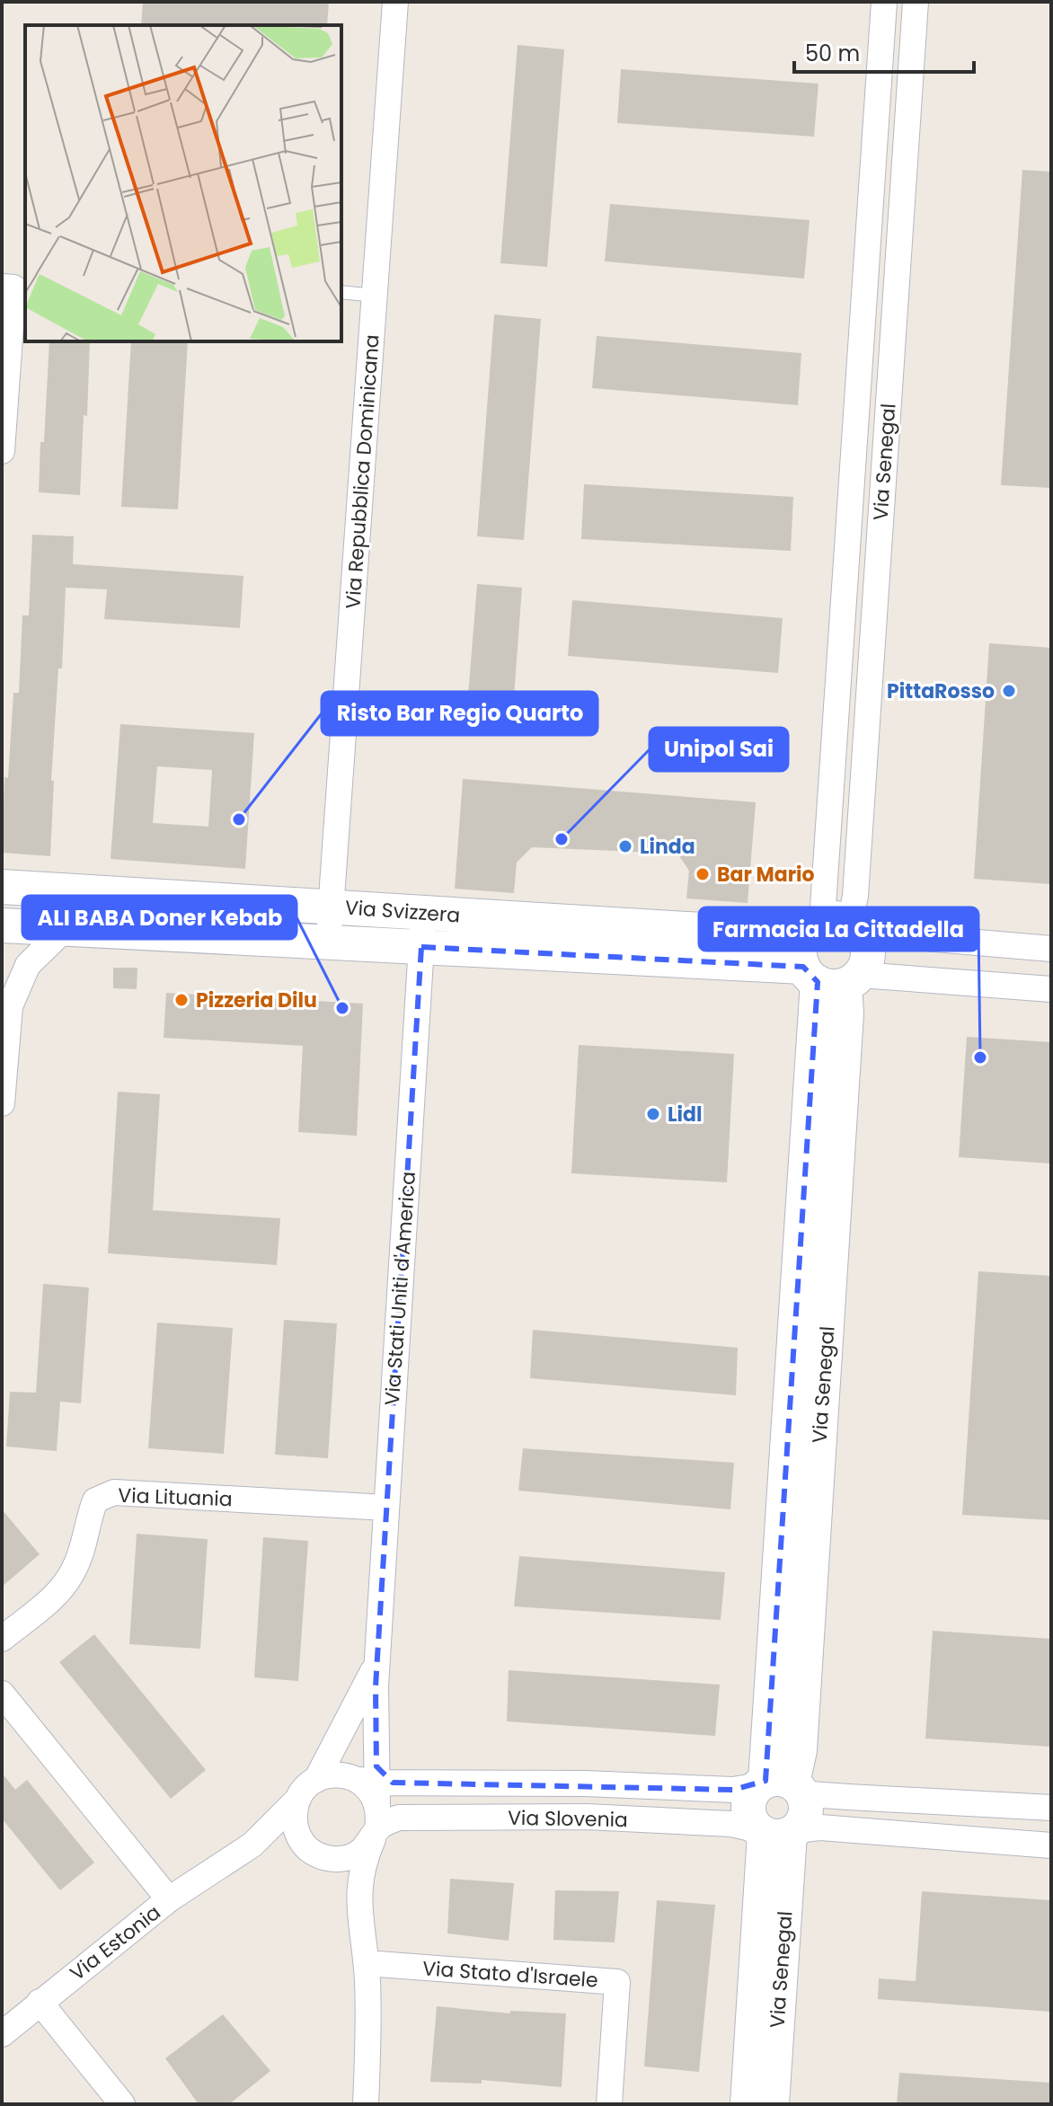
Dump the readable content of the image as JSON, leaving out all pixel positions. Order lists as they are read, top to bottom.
{
  "streets": {
    "main road": ["Via Senegal", "Via Svizzera"],
    "street": [
      "Via Repubblica Dominicana",
      "Via Stati Uniti d'America",
      "Via Lituania",
      "Via Slovenia",
      "Via Estonia",
      "Via Stato d'Israele"
    ]
  },
  "crossings": [
    ["Via Senegal", "Via Svizzera"],
    ["Via Senegal", "Via Slovenia"],
    ["Via Repubblica Dominicana", "Via Svizzera"],
    ["Via Svizzera", "Via Stati Uniti d'America"],
    ["Via Stati Uniti d'America", "Via Lituania"],
    ["Via Stati Uniti d'America", "Via Slovenia"],
    ["Via Stati Uniti d'America", "Via Estonia"],
    ["Via Stati Uniti d'America", "Via Stato d'Israele"],
    ["Via Slovenia", "Via Estonia"]
  ],
  "places": [
    "PittaRosso",
    "Risto Bar Regio Quarto",
    "Unipol Sai",
    "Linda",
    "Bar Mario",
    "Pizzeria Dilu",
    "ALI BABA Doner Kebab",
    "Farmacia La Cittadella",
    "Lidl"
  ],
  "scale_bar": "50 m"
}
